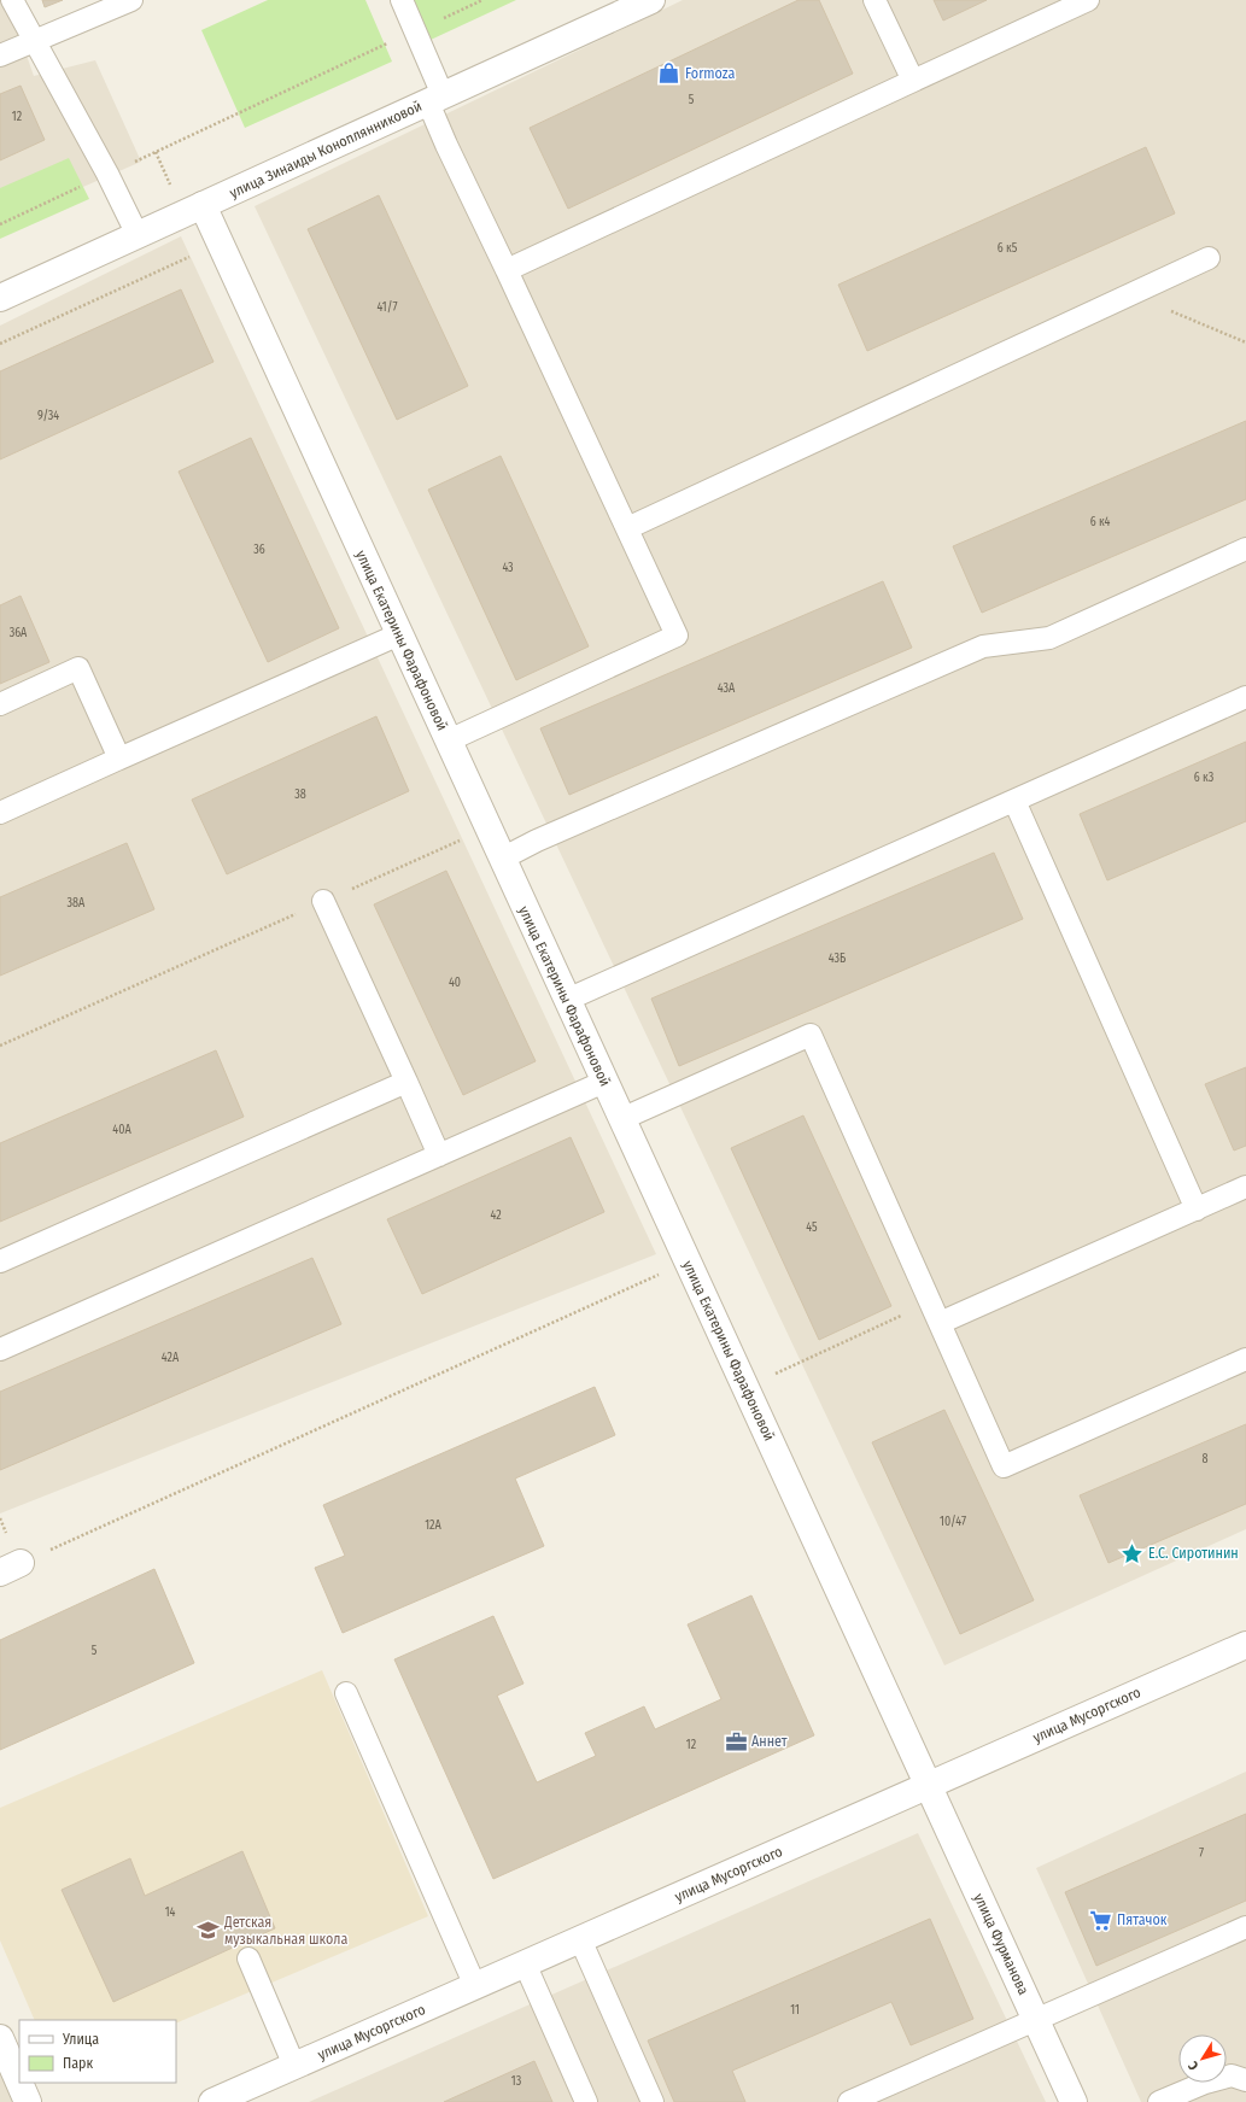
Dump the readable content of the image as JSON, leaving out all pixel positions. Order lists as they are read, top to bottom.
{
  "streets": {
    "street": [
      "улица Зинаиды Коноплянниковой",
      "улица Екатерины Фарафоновой",
      "улица Мусоргского",
      "улица Фурманова"
    ]
  },
  "crossings": [
    ["улица Зинаиды Коноплянниковой", "улица Екатерины Фарафоновой"],
    ["улица Екатерины Фарафоновой", "улица Мусоргского"],
    ["улица Екатерины Фарафоновой", "улица Фурманова"],
    ["улица Мусоргского", "улица Фурманова"]
  ],
  "places": {
    "shop": ["Formoza"],
    "place": ["Е.С. Сиротинин"],
    "office": ["Аннет"],
    "supermarket": ["Пятачок"],
    "school or university": ["Детская музыкальная школа"]
  },
  "house_numbers": [
    "5",
    "12",
    "6 к5",
    "41/7",
    "9/34",
    "6 к4",
    "36",
    "43",
    "36А",
    "43А",
    "6 к3",
    "38",
    "38А",
    "43Б",
    "40",
    "40А",
    "42",
    "45",
    "42А",
    "8",
    "10/47",
    "12А",
    "5",
    "12",
    "7",
    "14",
    "11",
    "13"
  ],
  "legend": ["Улица", "Парк"],
  "north": "bottom left"
}
